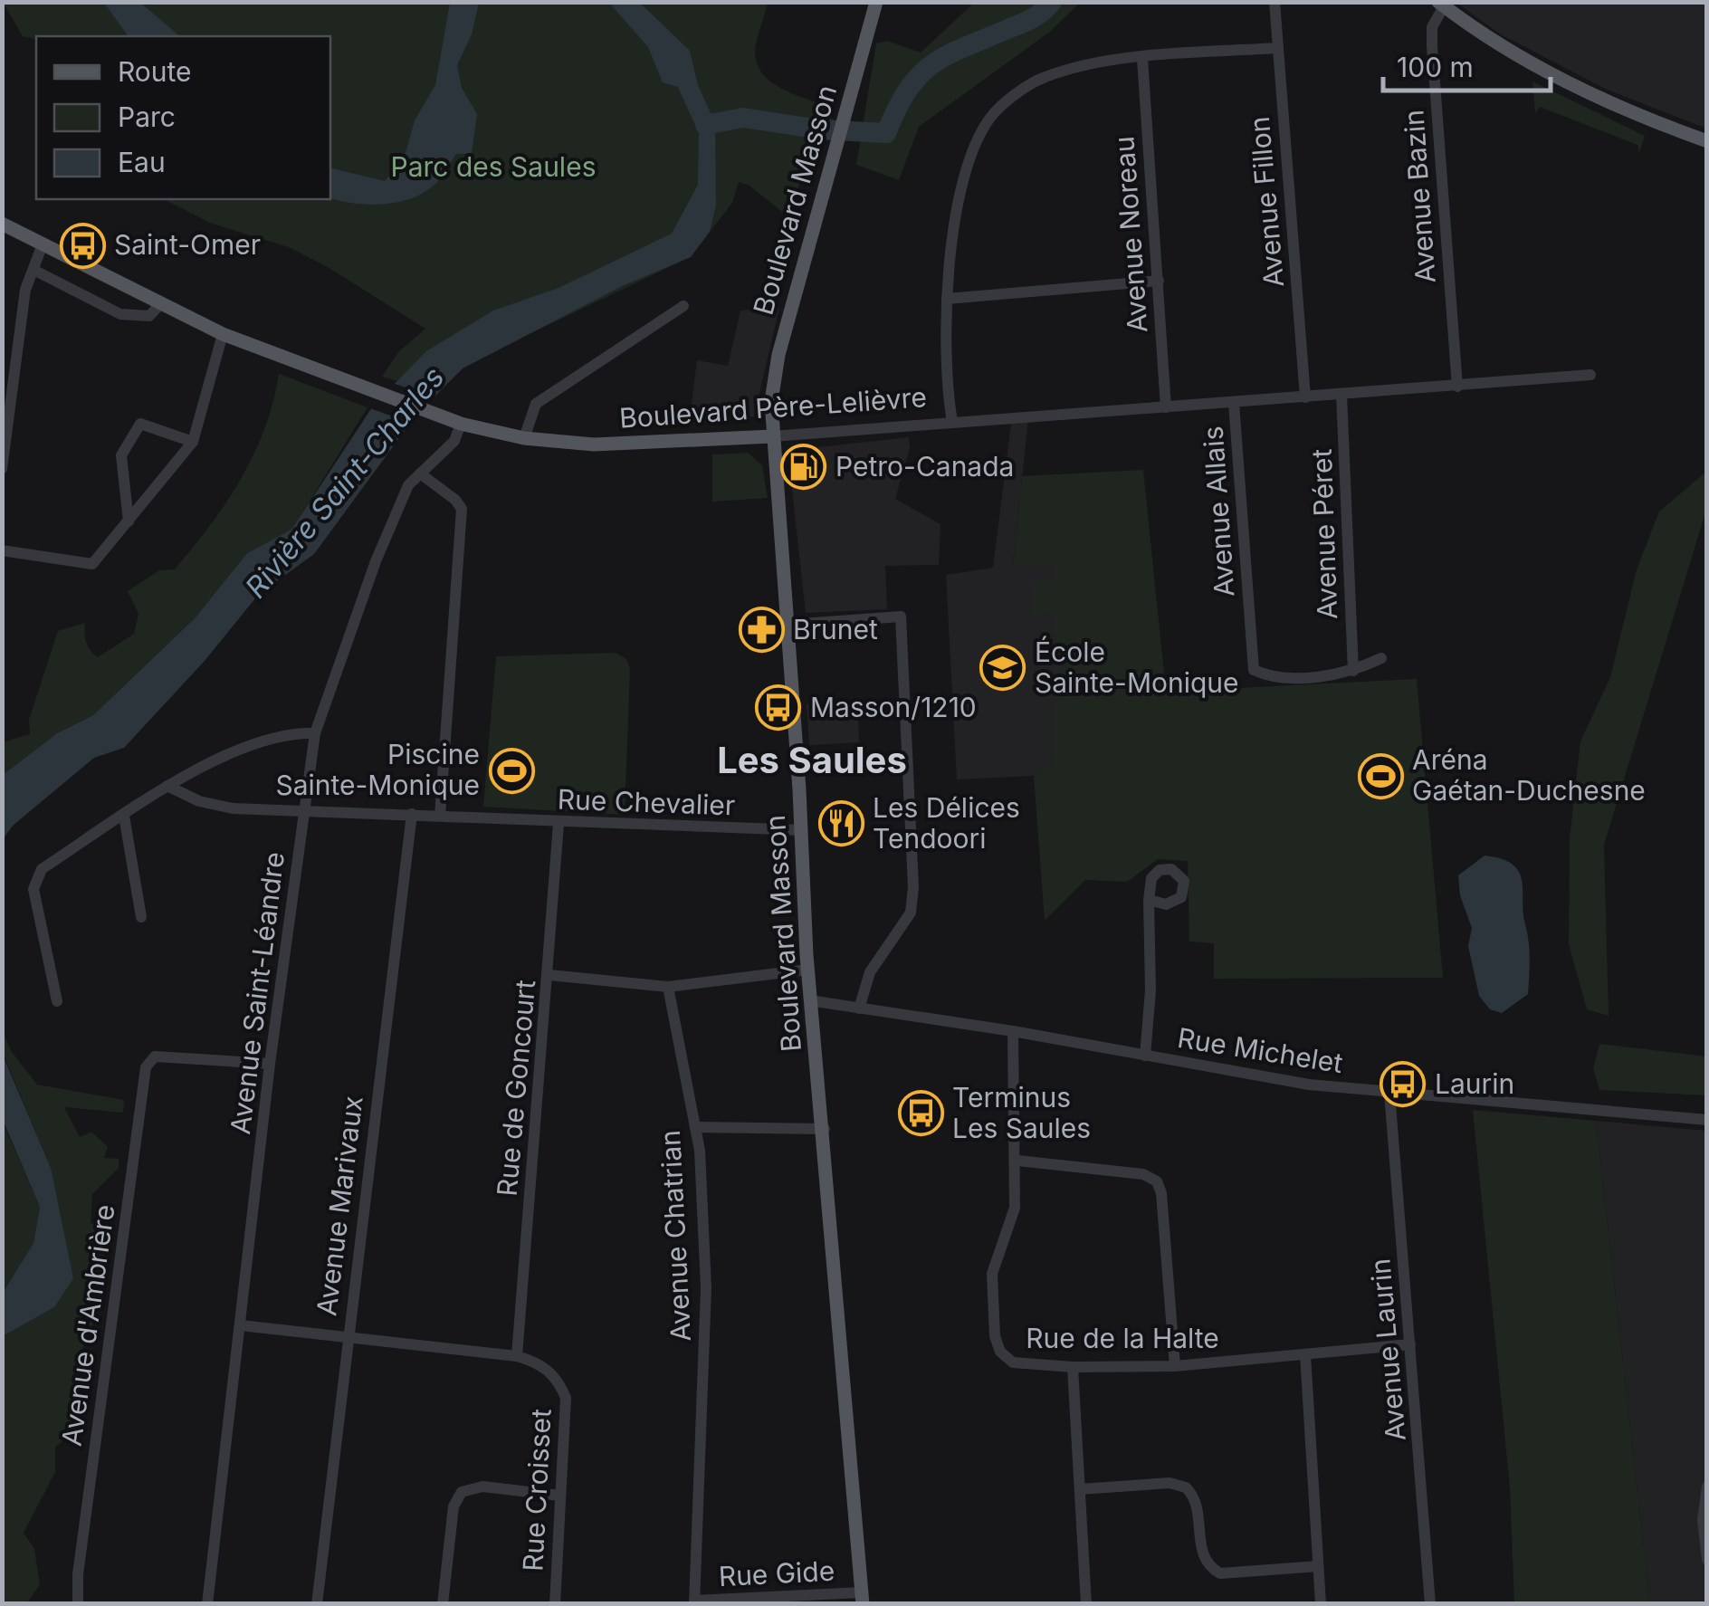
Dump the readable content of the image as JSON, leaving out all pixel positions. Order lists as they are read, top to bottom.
{
  "streets": {
    "main road": ["Boulevard Masson", "Boulevard Père-Lelièvre"],
    "street": [
      "Avenue Bazin",
      "Avenue Fillon",
      "Avenue Noreau",
      "Avenue Allais",
      "Avenue Péret",
      "Rue Chevalier",
      "Avenue Saint-Léandre",
      "Rue Michelet",
      "Rue de Goncourt",
      "Avenue Marivaux",
      "Avenue Chatrian",
      "Avenue d'Ambrière",
      "Rue de la Halte",
      "Avenue Laurin",
      "Rue Croisset",
      "Rue Gide"
    ]
  },
  "crossings": [
    ["Avenue Bazin", "Boulevard Père-Lelièvre"],
    ["Boulevard Masson", "Boulevard Père-Lelièvre"],
    ["Boulevard Masson", "Rue Chevalier"],
    ["Boulevard Masson", "Rue Michelet"],
    ["Boulevard Masson", "Rue Gide"],
    ["Avenue Fillon", "Boulevard Père-Lelièvre"],
    ["Avenue Noreau", "Boulevard Père-Lelièvre"],
    ["Boulevard Père-Lelièvre", "Avenue Allais"],
    ["Boulevard Père-Lelièvre", "Avenue Péret"],
    ["Boulevard Père-Lelièvre", "Avenue Saint-Léandre"],
    ["Avenue Allais", "Avenue Péret"],
    ["Rue Chevalier", "Avenue Saint-Léandre"],
    ["Rue Chevalier", "Rue de Goncourt"],
    ["Rue Chevalier", "Avenue Marivaux"],
    ["Avenue Saint-Léandre", "Avenue d'Ambrière"],
    ["Avenue Saint-Léandre", "Rue Croisset"],
    ["Rue Michelet", "Rue de la Halte"],
    ["Rue Michelet", "Avenue Laurin"],
    ["Rue de Goncourt", "Rue Croisset"],
    ["Avenue Marivaux", "Rue Croisset"],
    ["Avenue Chatrian", "Rue Gide"],
    ["Rue de la Halte", "Avenue Laurin"]
  ],
  "districts": ["Les Saules"],
  "water": ["Rivière Saint-Charles"],
  "parks": ["Parc des Saules"],
  "places": {
    "bus stop": [
      "Saint-Omer",
      "Masson/1210",
      "Laurin",
      "Terminus Les Saules"
    ],
    "fuel station": ["Petro-Canada"],
    "pharmacy": ["Brunet"],
    "school or university": ["École Sainte-Monique"],
    "sports": ["Piscine Sainte-Monique", "Aréna Gaétan-Duchesne"],
    "restaurant": ["Les Délices Tendoori"]
  },
  "legend": ["Route", "Parc", "Eau"],
  "scale_bar": "100 m"
}
